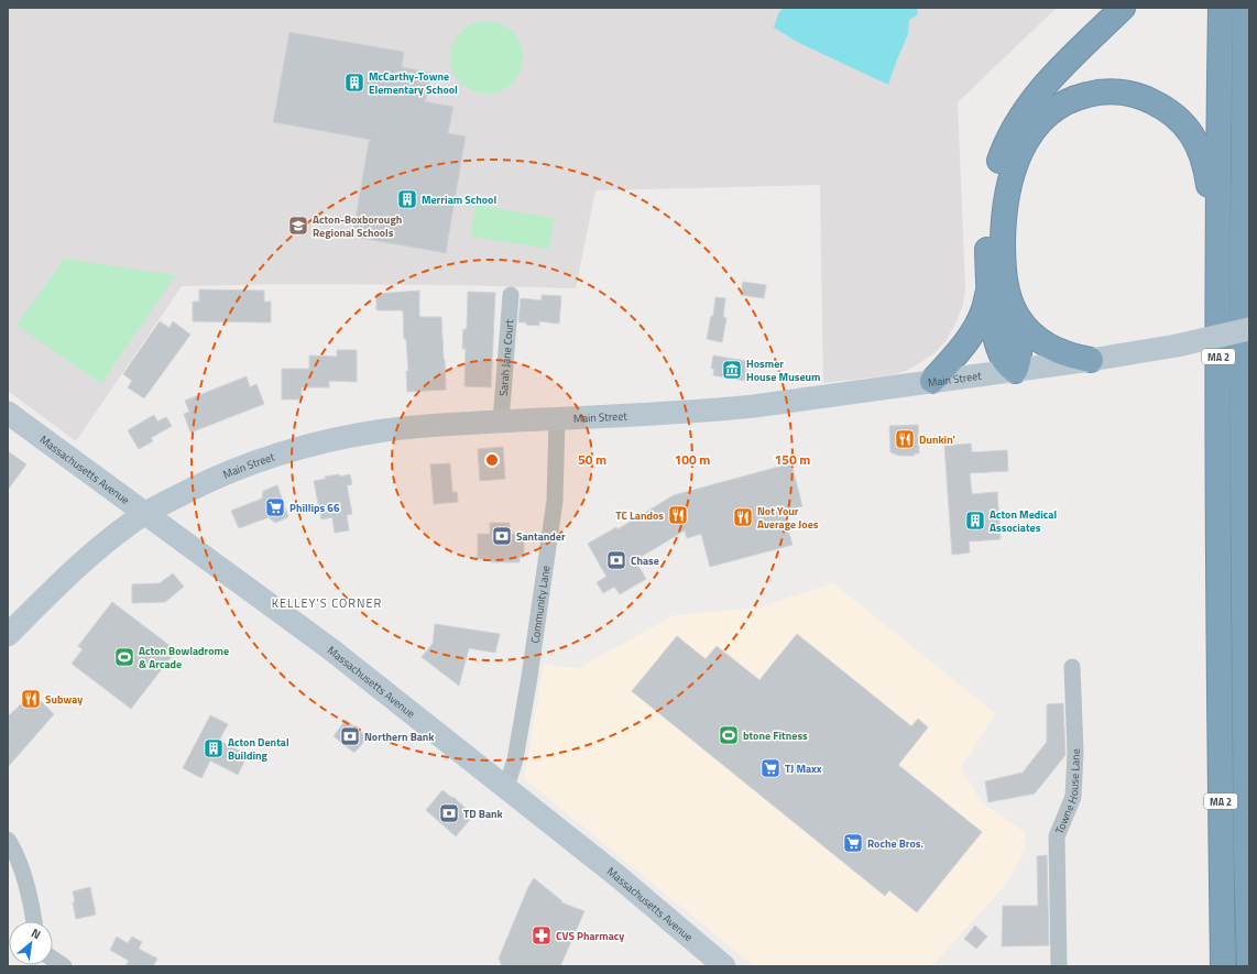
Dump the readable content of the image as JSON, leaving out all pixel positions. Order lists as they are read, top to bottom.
{
  "streets": {
    "highway": ["MA 2"],
    "main road": ["Main Street", "Massachusetts Avenue"],
    "street": ["Sarah Jane Court", "Community Lane", "Towne House Lane"]
  },
  "crossings": [
    ["Sarah Jane Court", "Main Street"],
    ["Main Street", "Massachusetts Avenue"],
    ["Main Street", "Community Lane"],
    ["Massachusetts Avenue", "Community Lane"]
  ],
  "districts": ["KELLEY'S CORNER"],
  "places": {
    "building": [
      "McCarthy-Towne Elementary School",
      "Merriam School",
      "Acton Medical Associates",
      "Acton Dental Building"
    ],
    "school or university": ["Acton-Boxborough Regional Schools"],
    "museum": ["Hosmer House Museum"],
    "restaurant": [
      "Dunkin'",
      "TC Landos",
      "Not Your Average Joes",
      "Subway"
    ],
    "supermarket": ["Phillips 66", "TJ Maxx", "Roche Bros."],
    "bank": [
      "Santander",
      "Chase",
      "Northern Bank",
      "TD Bank"
    ],
    "sports": ["Acton Bowladrome & Arcade", "btone Fitness"],
    "pharmacy": ["CVS Pharmacy"]
  },
  "north": "top right",
  "rings": ["50 m", "100 m", "150 m"]
}
